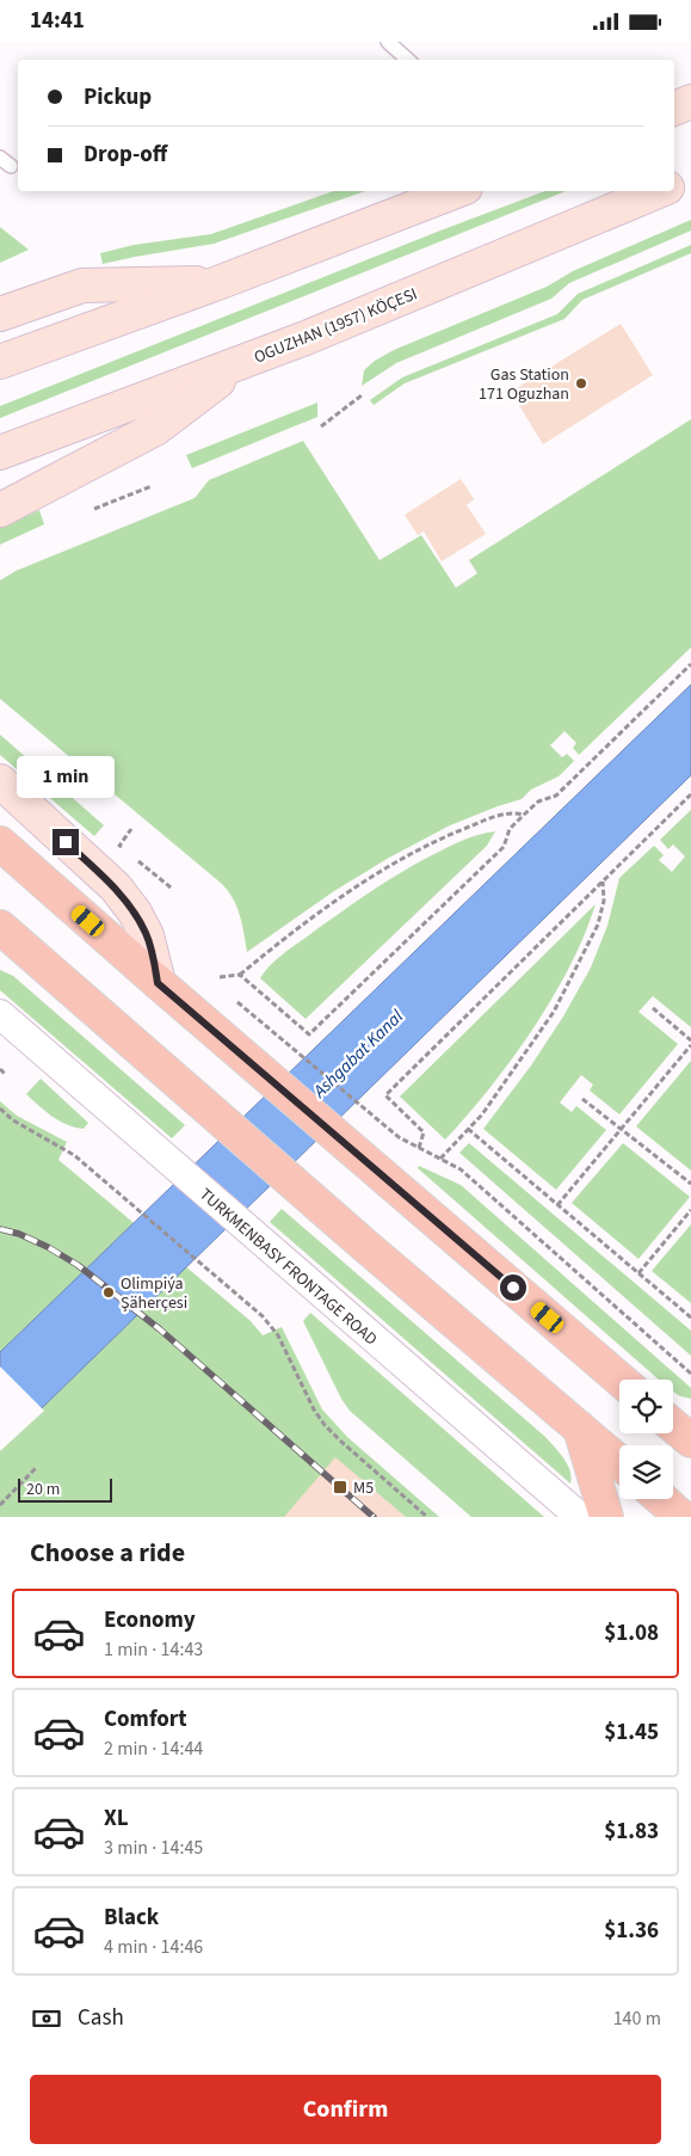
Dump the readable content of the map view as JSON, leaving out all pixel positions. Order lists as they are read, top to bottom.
{
  "streets": {
    "main road": ["OGUZHAN (1957) KÖÇESI"],
    "street": ["TURKMENBASY FRONTAGE ROAD"]
  },
  "water": ["Ashgabat Kanal"],
  "places": {
    "other": ["Gas Station 171 Oguzhan", "Olimpiýa Şäherçesi"],
    "transit": ["M5"]
  },
  "scale_bar": "20 m",
  "page": {
    "status": "14:41",
    "banner": ["Pickup", "Drop-off"],
    "bubble": "1 min",
    "scale": "20 m",
    "heading": "Choose a ride",
    "list": [
      {
        "name": "Economy",
        "note": "1 min · 14:43",
        "value": "$1.08"
      },
      {
        "name": "Comfort",
        "note": "2 min · 14:44",
        "value": "$1.45"
      },
      {
        "name": "XL",
        "note": "3 min · 14:45",
        "value": "$1.83"
      },
      {
        "name": "Black",
        "note": "4 min · 14:46",
        "value": "$1.36"
      }
    ],
    "pay": ["Cash", "140 m"],
    "buttons": "Confirm"
  }
}
